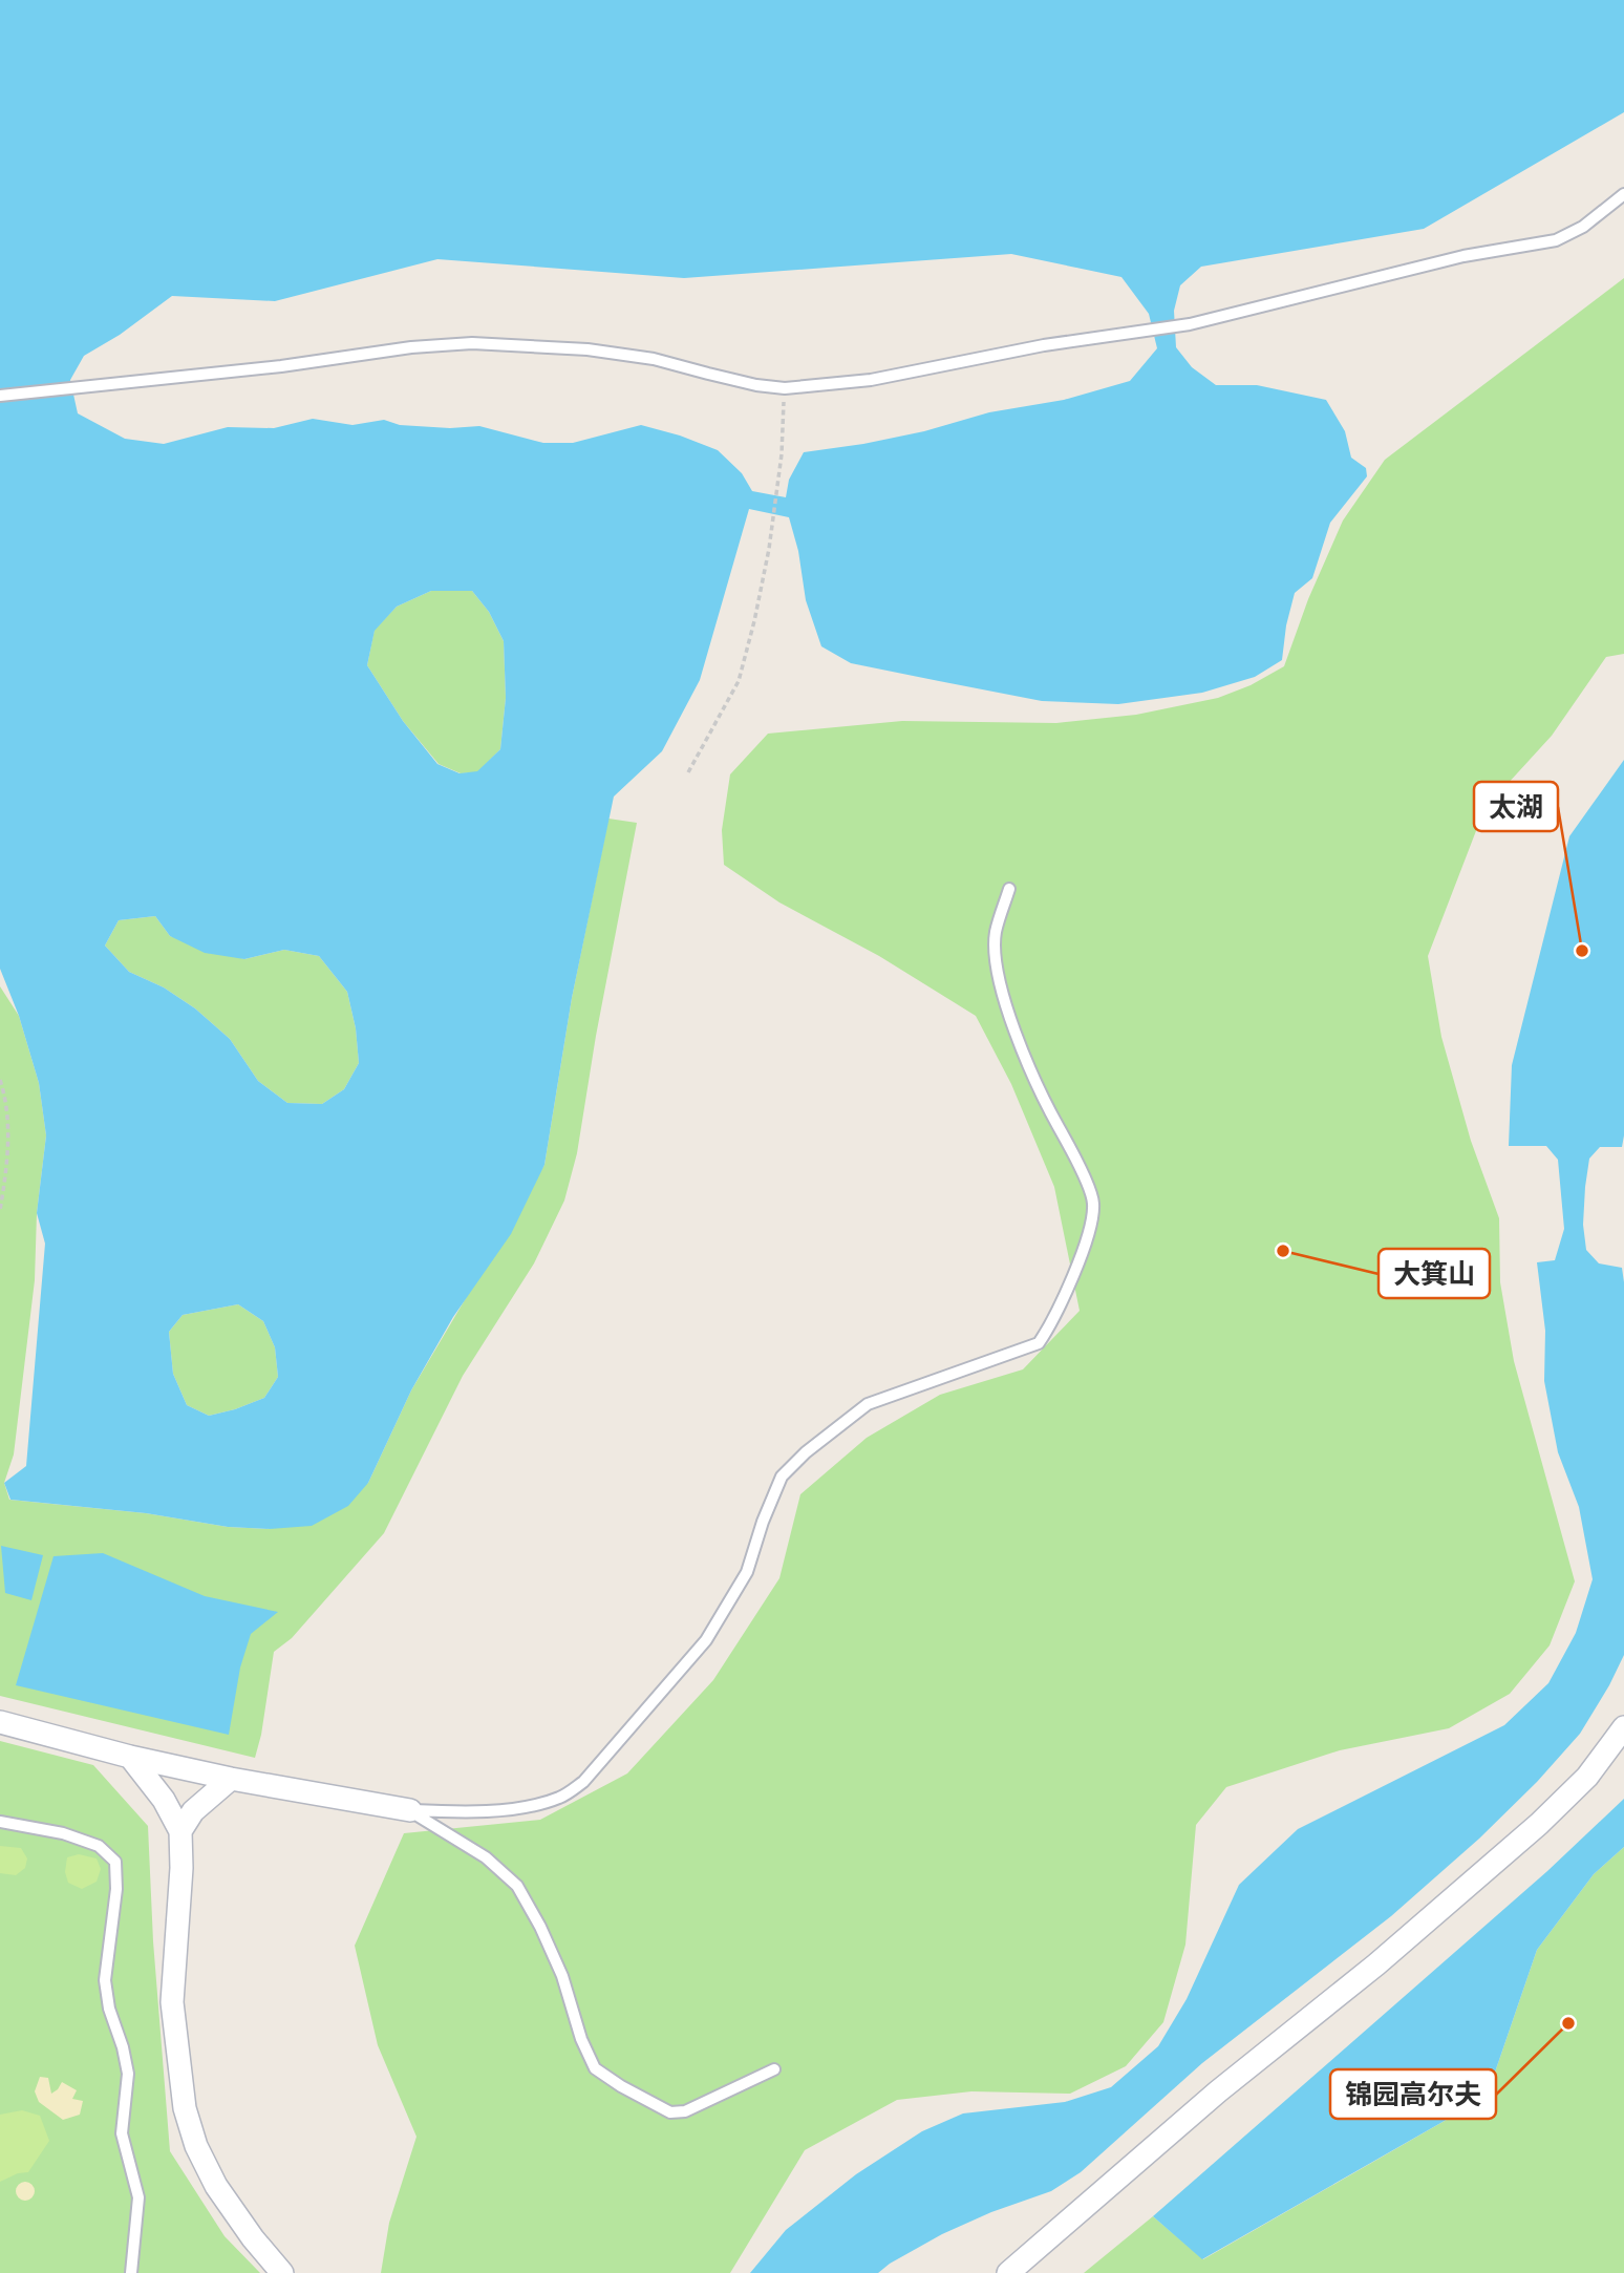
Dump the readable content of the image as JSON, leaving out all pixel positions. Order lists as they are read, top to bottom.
{
  "places": ["太湖", "大箕山", "锦园高尔夫"]
}
